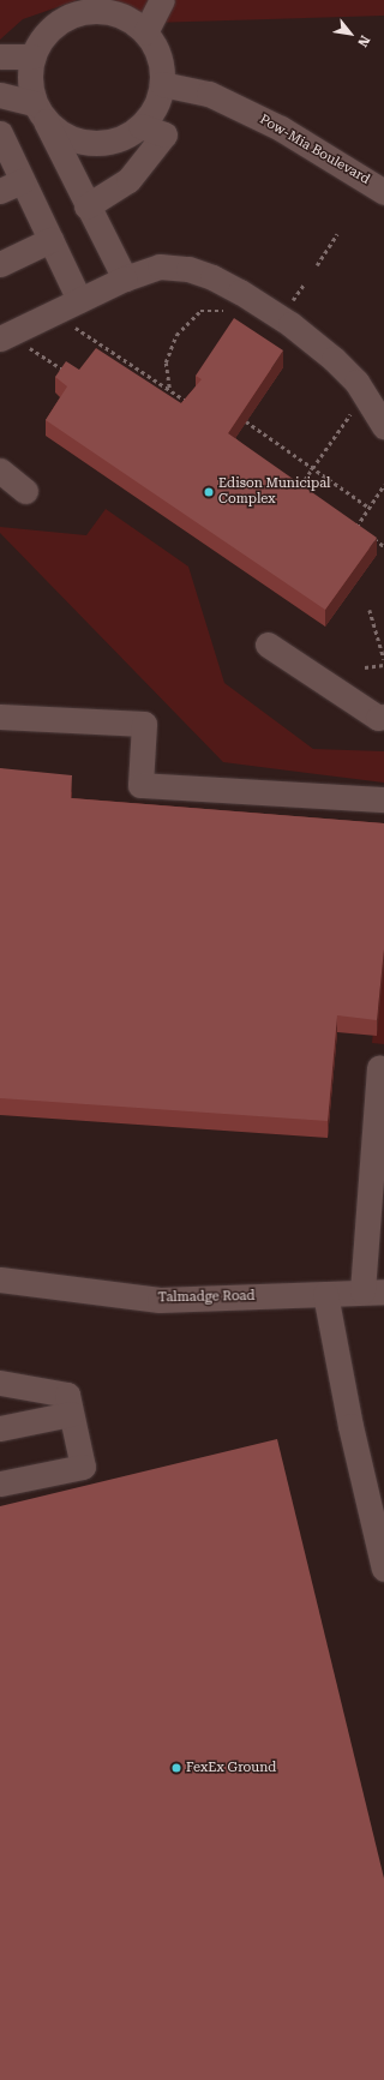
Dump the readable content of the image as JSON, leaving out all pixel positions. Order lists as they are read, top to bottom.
{
  "streets": {
    "street": ["Pow-Mia Boulevard", "Talmadge Road"]
  },
  "places": ["Edison Municipal Complex", "FexEx Ground"],
  "north": "bottom right"
}
